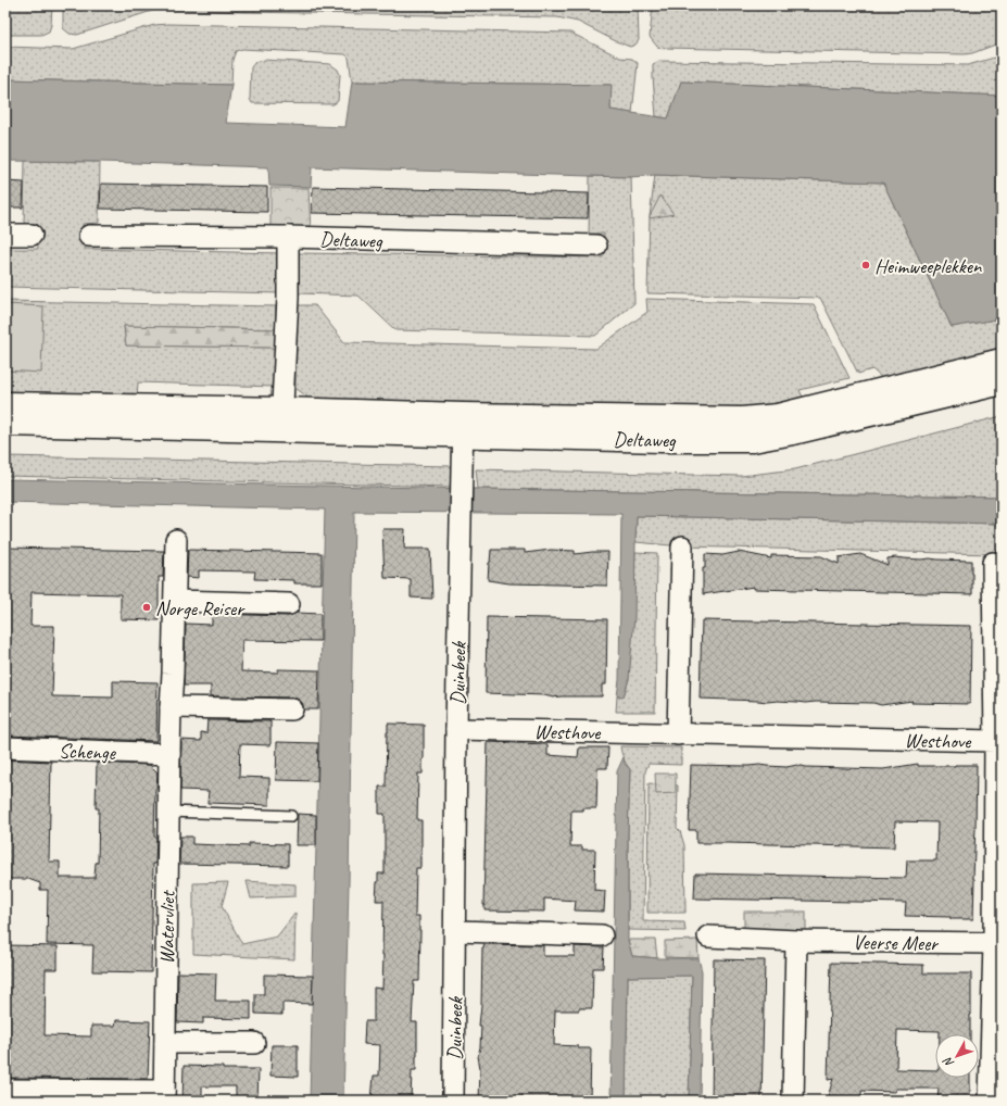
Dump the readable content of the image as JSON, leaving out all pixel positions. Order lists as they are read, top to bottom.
{
  "streets": {
    "street": [
      "Deltaweg",
      "Duinbeek",
      "Westhove",
      "Schenge",
      "Watervliet",
      "Veerse Meer"
    ]
  },
  "crossings": [
    ["Deltaweg", "Duinbeek"],
    ["Duinbeek", "Westhove"],
    ["Westhove", "Veerse Meer"],
    ["Schenge", "Watervliet"]
  ],
  "places": ["Heimweeplekken", "Norge Reiser"],
  "north": "bottom left"
}
